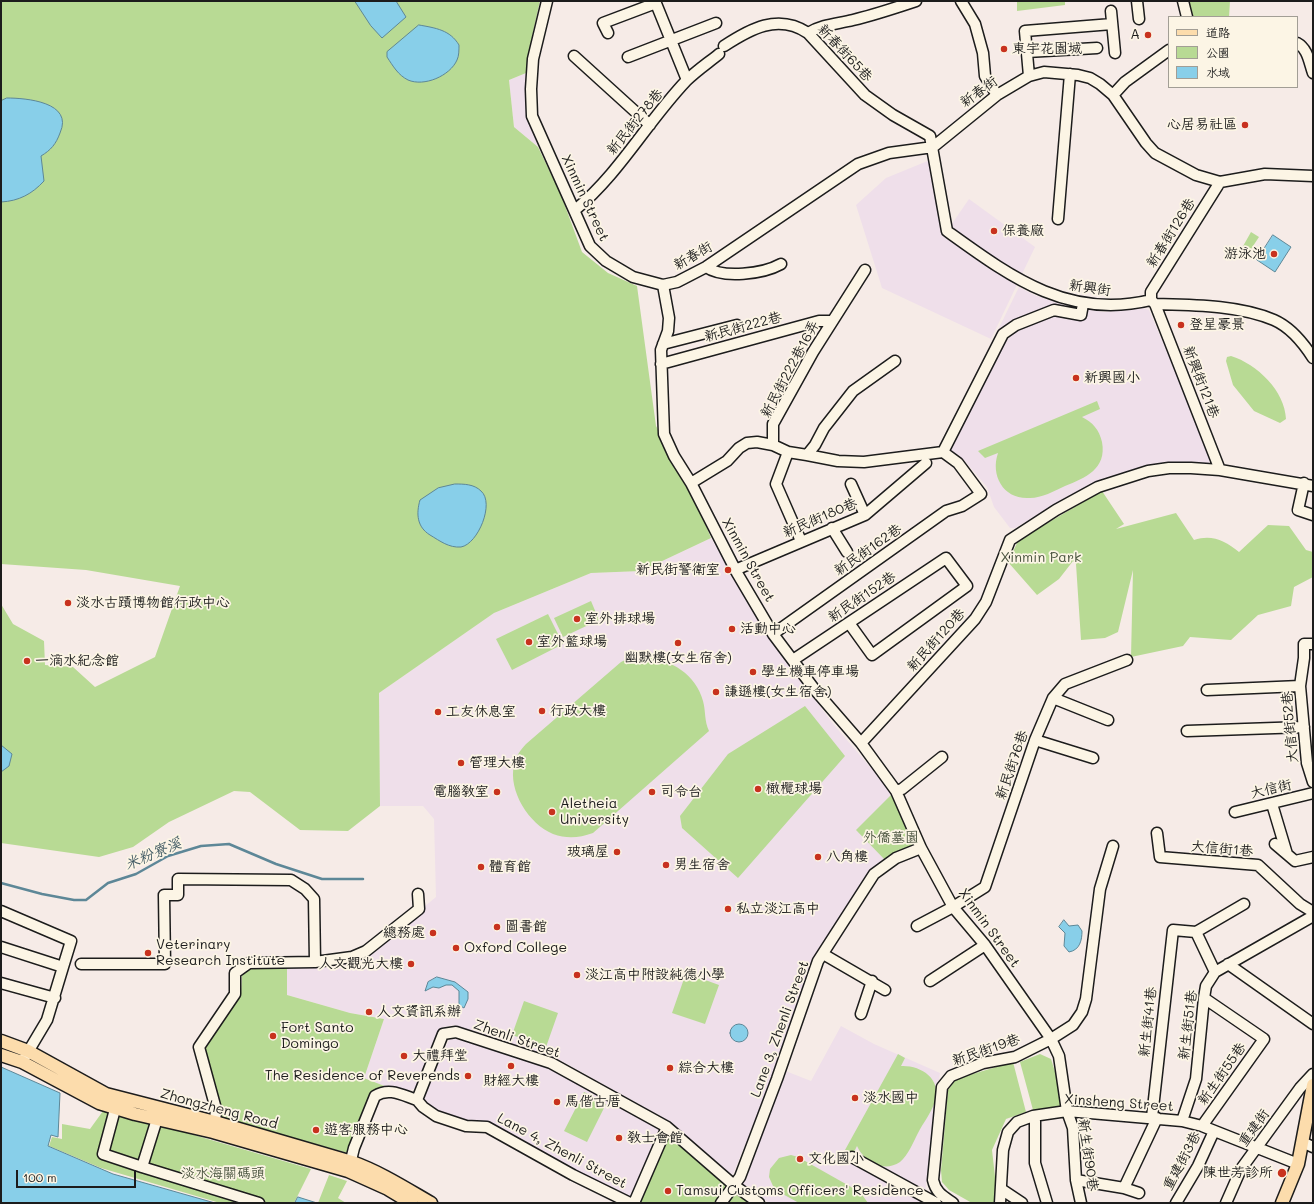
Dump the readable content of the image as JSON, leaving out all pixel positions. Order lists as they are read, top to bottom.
{
  "streets": {
    "main road": ["Zhongzheng Road"],
    "street": [
      "新春街65巷",
      "新春街",
      "新民街278巷",
      "Xinmin Street",
      "新春街126巷",
      "新興街",
      "新民街222巷",
      "新民街222巷16弄",
      "新興街121巷",
      "新民街180巷",
      "新民街162巷",
      "新民街152巷",
      "新民街120巷",
      "大信街52巷",
      "新民街76巷",
      "大信街",
      "大信街1巷",
      "新生街41巷",
      "新生街51巷",
      "Lane 3, Zhenli Street",
      "Zhenli Street",
      "新民街19巷",
      "新生街55巷",
      "Xinsheng Street",
      "重建街",
      "Lane 4, Zhenli Street",
      "新生街90巷",
      "重建街3巷"
    ]
  },
  "crossings": [
    ["新春街65巷", "新春街"],
    ["新春街65巷", "新民街278巷"],
    ["新春街65巷", "新興街"],
    ["新春街", "Xinmin Street"],
    ["新春街", "新春街126巷"],
    ["新春街", "新興街"],
    ["新民街278巷", "Xinmin Street"],
    ["Xinmin Street", "新民街222巷"],
    ["Xinmin Street", "新民街180巷"],
    ["Xinmin Street", "新民街162巷"],
    ["Xinmin Street", "新民街152巷"],
    ["Xinmin Street", "新民街120巷"],
    ["Xinmin Street", "新民街76巷"],
    ["Xinmin Street", "Lane 3, Zhenli Street"],
    ["Xinmin Street", "新民街19巷"],
    ["Xinmin Street", "Xinsheng Street"],
    ["Xinmin Street", "新生街90巷"],
    ["新春街126巷", "新興街"],
    ["新春街126巷", "新興街121巷"],
    ["新興街", "新興街121巷"],
    ["新民街222巷", "新民街222巷16弄"],
    ["新興街121巷", "新民街120巷"],
    ["新生街41巷", "Xinsheng Street"],
    ["新生街51巷", "新生街55巷"],
    ["新生街51巷", "Xinsheng Street"],
    ["Lane 3, Zhenli Street", "Zhenli Street"],
    ["Zhenli Street", "Lane 4, Zhenli Street"],
    ["新生街55巷", "Xinsheng Street"],
    ["Xinsheng Street", "重建街"],
    ["Xinsheng Street", "新生街90巷"],
    ["Xinsheng Street", "重建街3巷"]
  ],
  "water": ["米粉寮溪"],
  "parks": ["Xinmin Park", "外僑墓園", "淡水海關碼頭"],
  "places": [
    "A",
    "東宇花園城",
    "心居易社區",
    "保養廠",
    "游泳池",
    "登星豪景",
    "新興國小",
    "新民街警衛室",
    "淡水古蹟博物館行政中心",
    "室外排球場",
    "活動中心",
    "室外籃球場",
    "幽默樓(女生宿舍)",
    "一滴水紀念館",
    "學生機車停車場",
    "謙遜樓(女生宿舍)",
    "行政大樓",
    "工友休息室",
    "管理大樓",
    "橄欖球場",
    "電腦教室",
    "司令台",
    "Aletheia University",
    "玻璃屋",
    "八角樓",
    "男生宿舍",
    "體育館",
    "私立淡江高中",
    "圖書館",
    "總務處",
    "Oxford College",
    "Veterinary Research Institute",
    "人文觀光大樓",
    "淡江高中附設純德小學",
    "人文資訊系辦",
    "Fort Santo Domingo",
    "大禮拜堂",
    "財經大樓",
    "綜合大樓",
    "The Residence of Reverends",
    "淡水國中",
    "馬偕古厝",
    "遊客服務中心",
    "教士會館",
    "文化國小",
    "陳世芳診所",
    "Tamsui Customs Officers' Residence"
  ],
  "legend": ["道路", "公園", "水域"],
  "scale_bar": "100 m"
}
